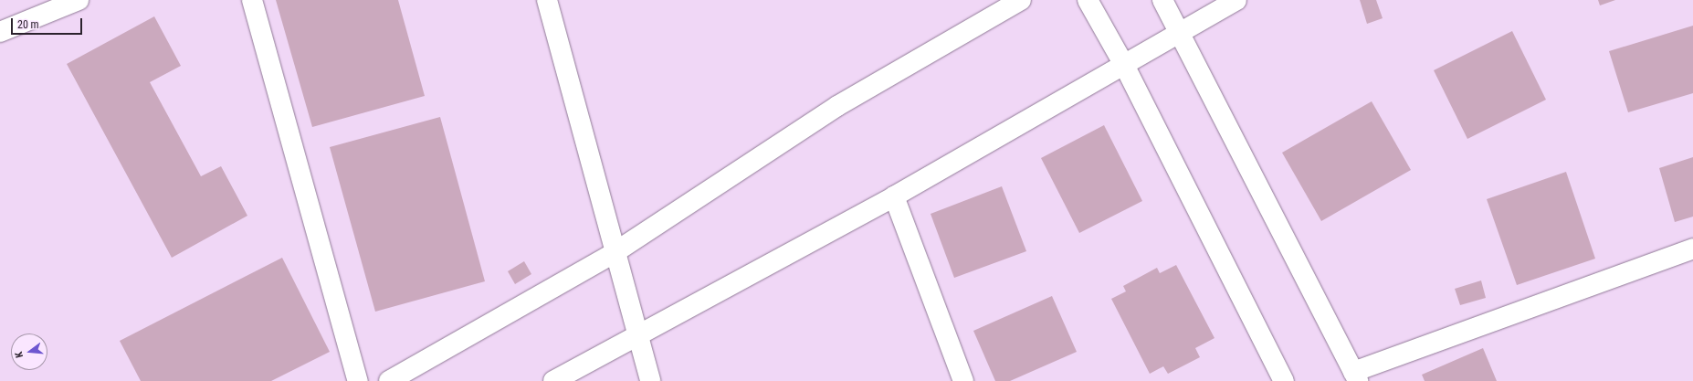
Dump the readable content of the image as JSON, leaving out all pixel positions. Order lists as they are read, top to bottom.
{
  "scale_bar": "20 m",
  "north": "left"
}
